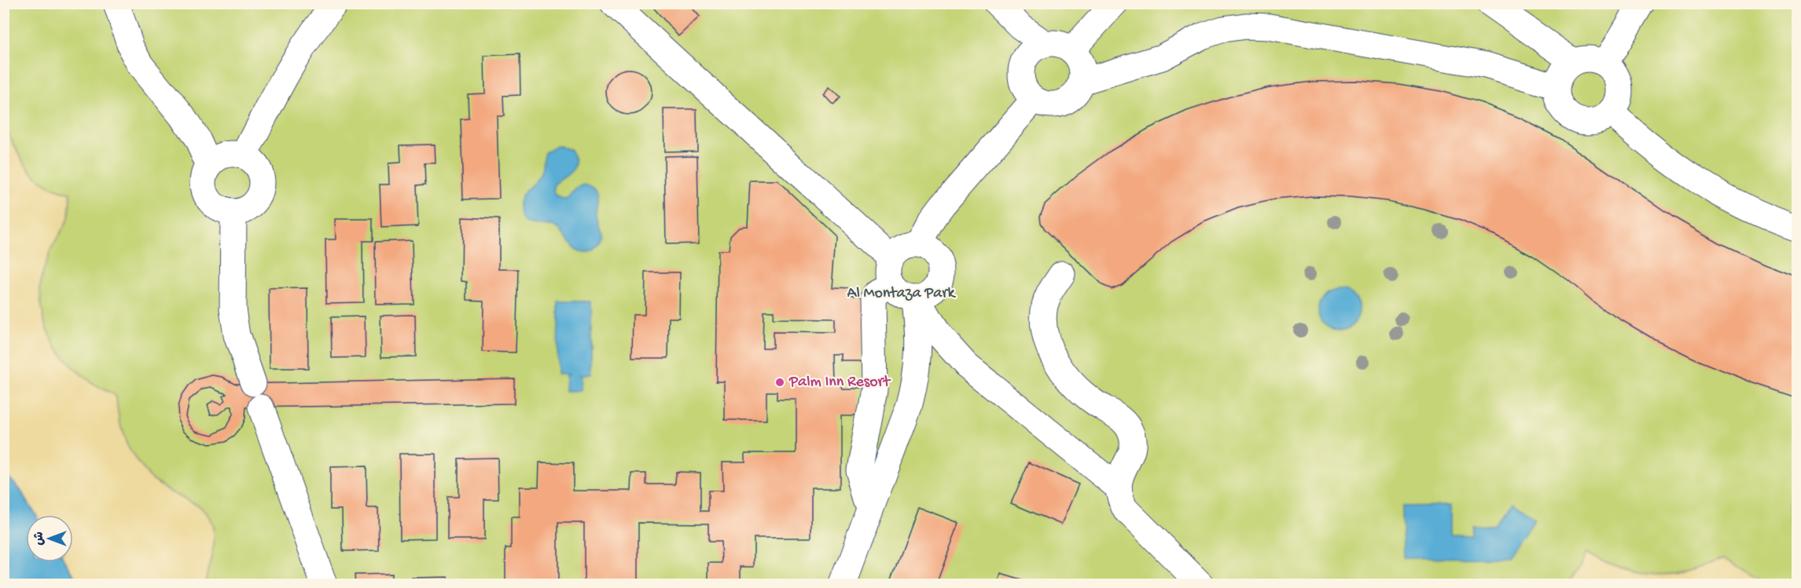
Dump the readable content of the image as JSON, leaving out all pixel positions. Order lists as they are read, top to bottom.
{
  "parks": ["Al Montaza Park"],
  "places": ["Palm Inn Resort"],
  "north": "left"
}
